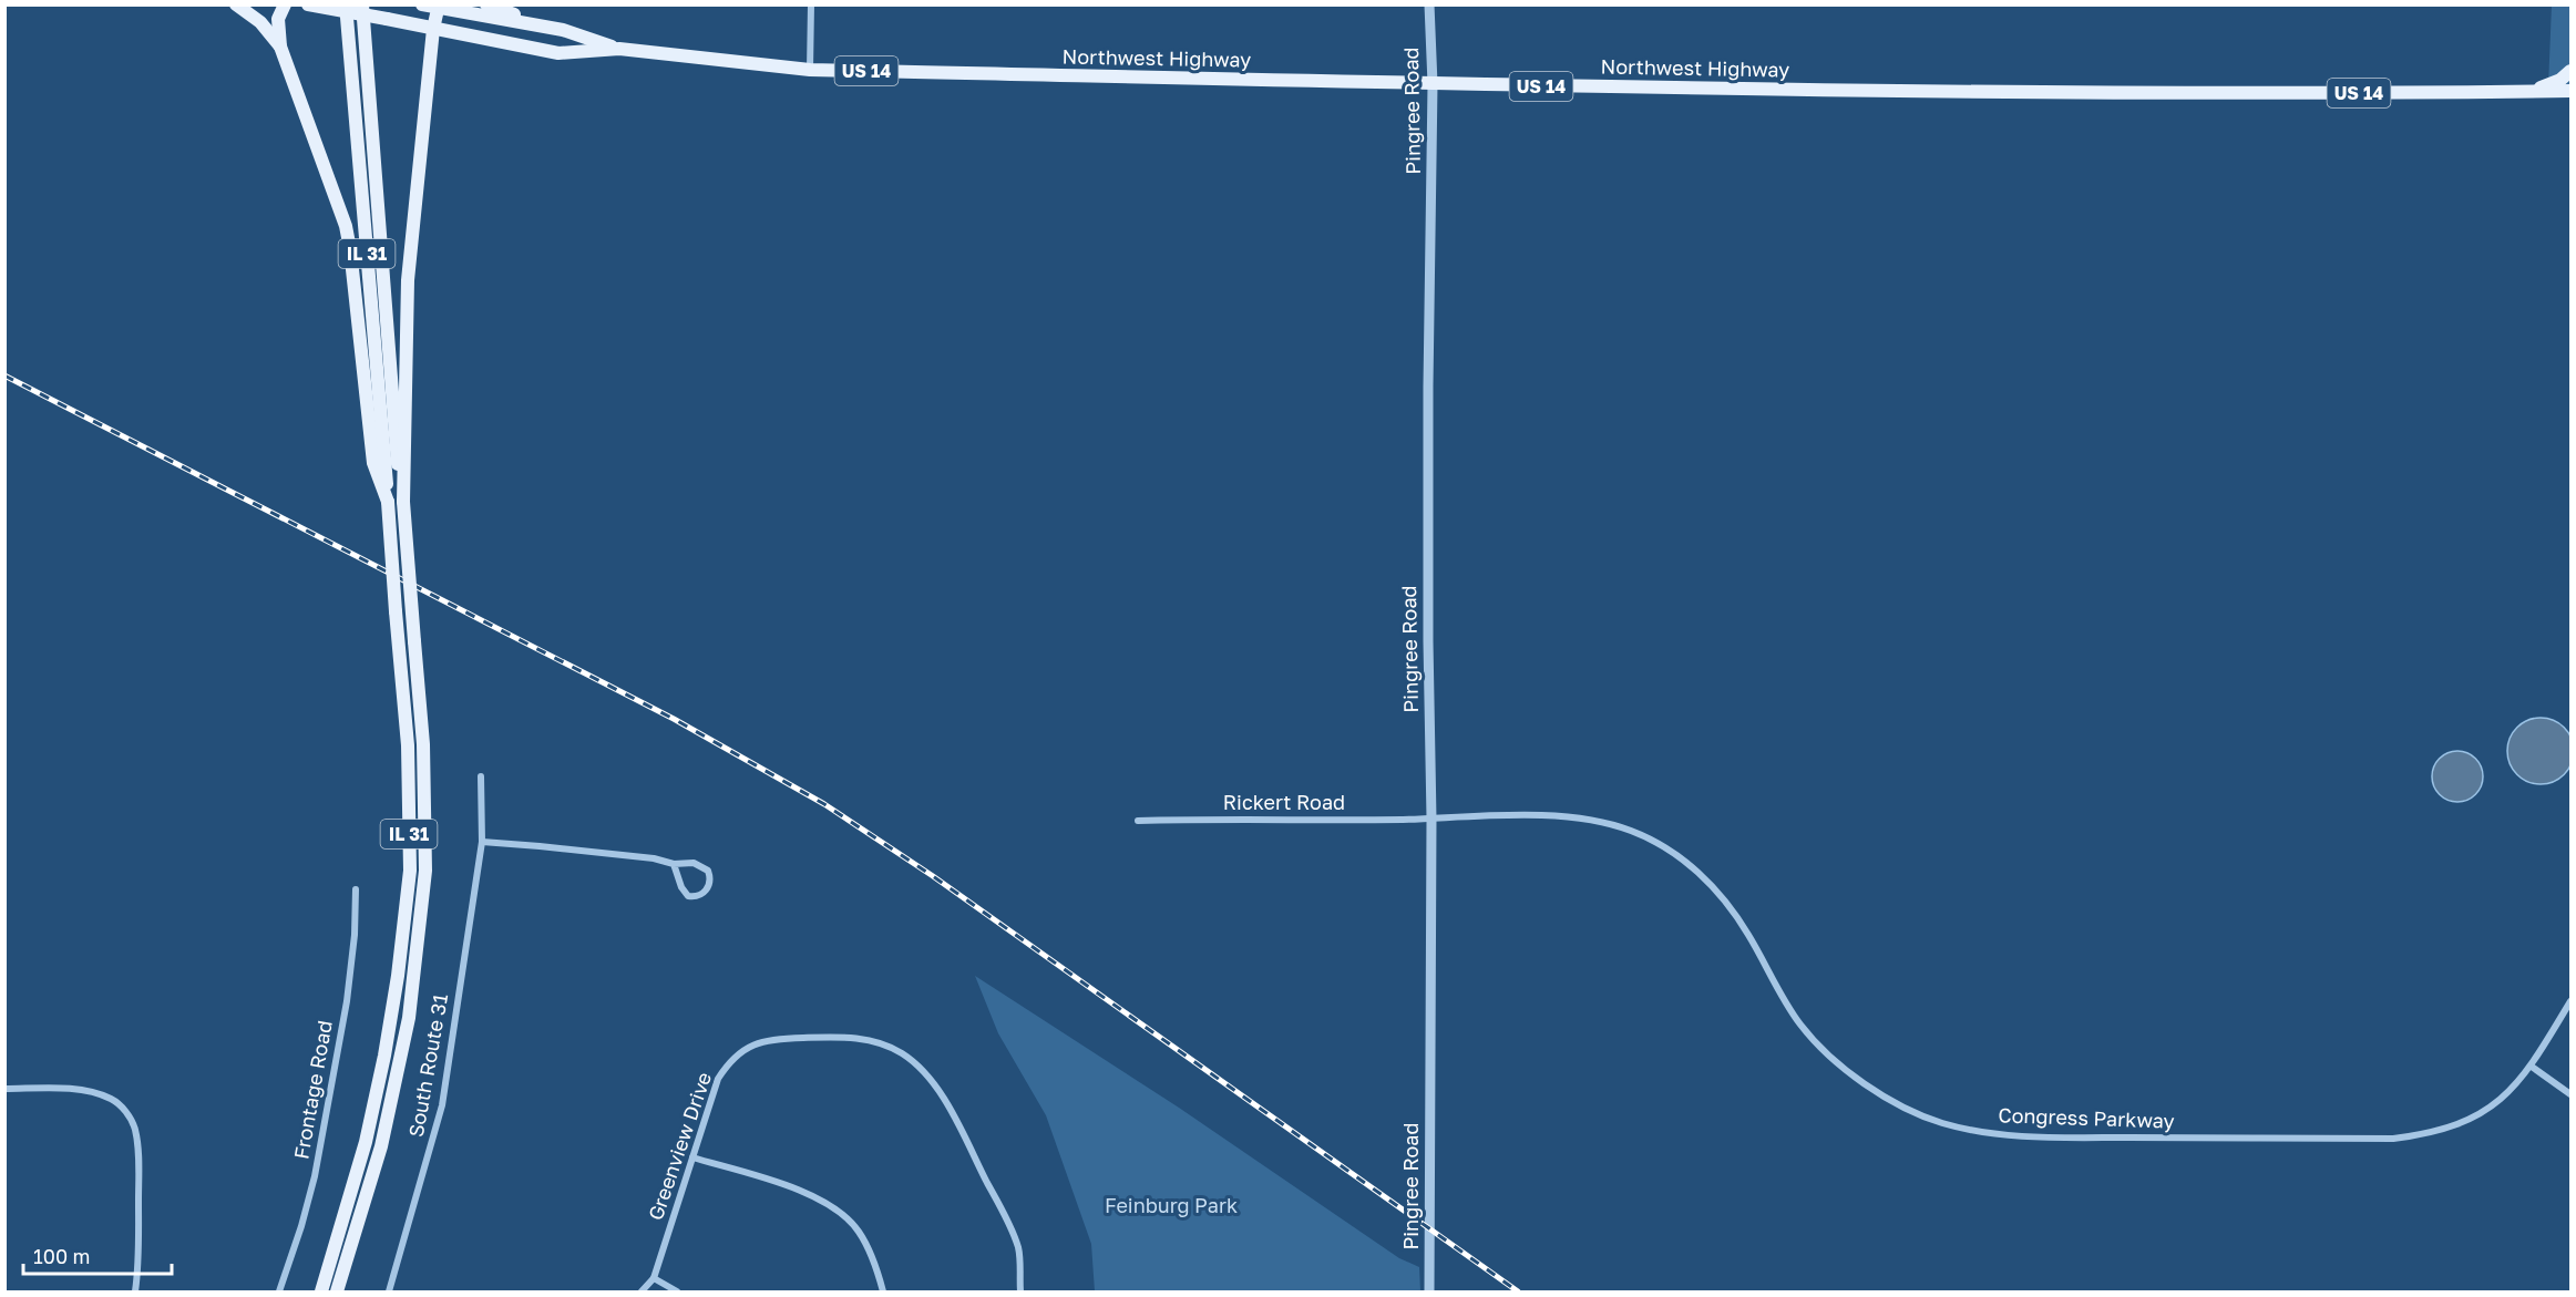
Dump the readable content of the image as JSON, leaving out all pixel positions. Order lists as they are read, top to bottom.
{
  "streets": {
    "main road": ["Northwest Highway", "US 14", "IL 31"],
    "street": [
      "Pingree Road",
      "Rickert Road",
      "South Route 31",
      "Frontage Road",
      "Congress Parkway",
      "Greenview Drive"
    ]
  },
  "crossings": [
    ["Northwest Highway", "Pingree Road"],
    ["Pingree Road", "Rickert Road"],
    ["Pingree Road", "Congress Parkway"],
    ["Rickert Road", "Congress Parkway"]
  ],
  "parks": ["Feinburg Park"],
  "scale_bar": "100 m"
}
